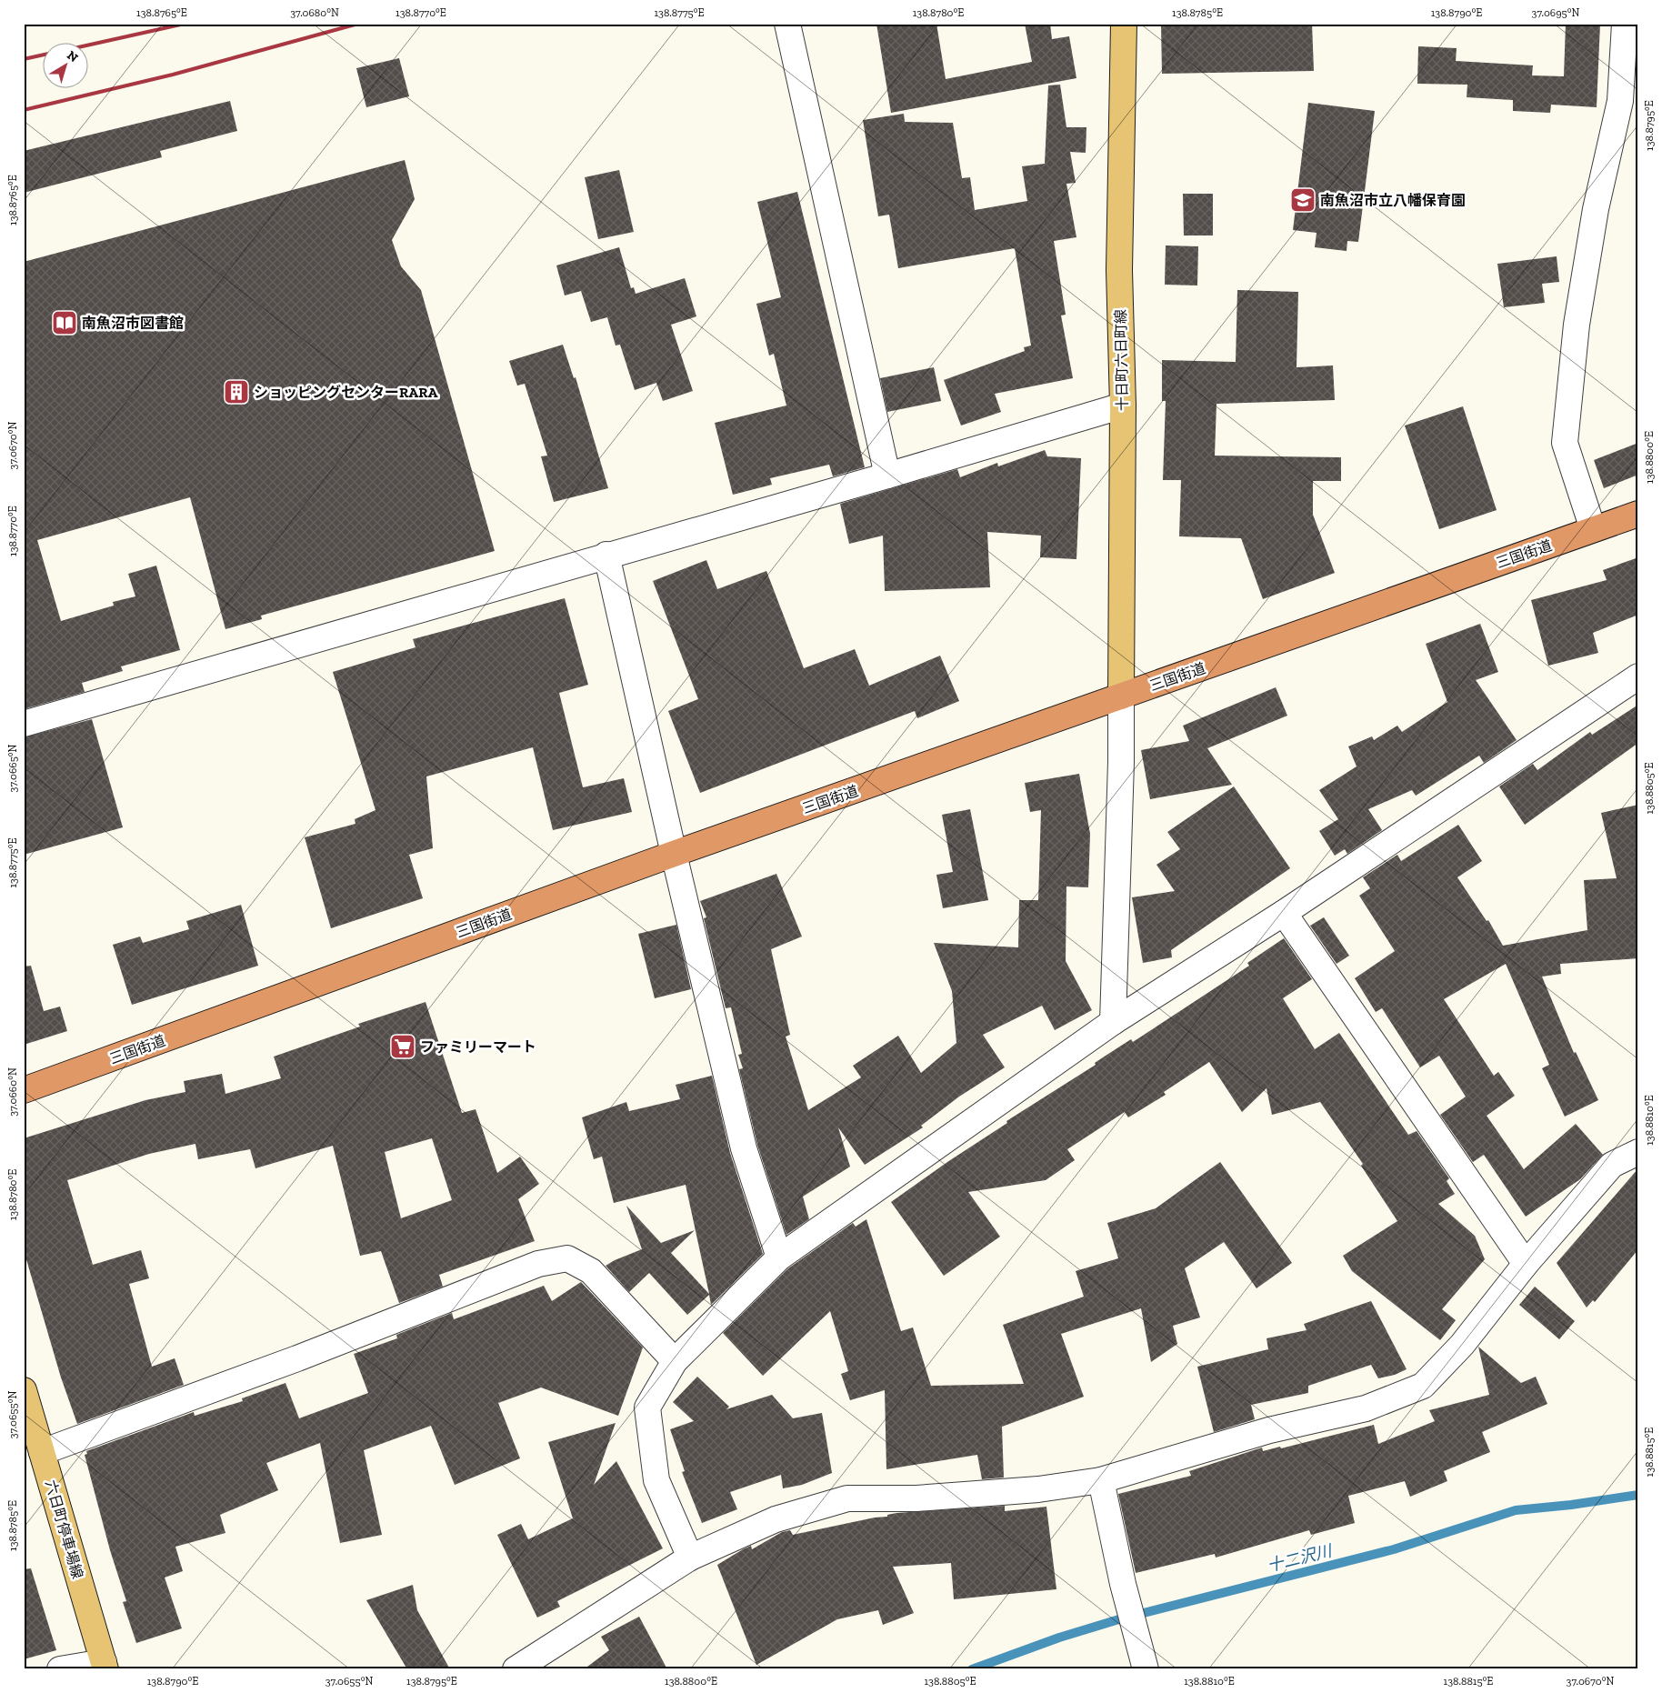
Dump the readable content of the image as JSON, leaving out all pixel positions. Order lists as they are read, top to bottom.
{
  "streets": {
    "highway": ["三国街道"],
    "main road": ["十日町六日町線", "六日町停車場線"]
  },
  "crossings": [
    ["十日町六日町線", "三国街道"]
  ],
  "water": ["十二沢川"],
  "places": {
    "school or university": ["南魚沼市立八幡保育園"],
    "library": ["南魚沼市図書館"],
    "building": ["ショッピングセンターRARA"],
    "supermarket": ["ファミリーマート"]
  },
  "north": "top right",
  "coordinates": [
    "138.8765°E",
    "37.0680°N",
    "138.8770°E",
    "138.8775°E",
    "138.8780°E",
    "138.8785°E",
    "138.8790°E",
    "37.0695°N",
    "138.8795°E",
    "37.0670°N",
    "138.8800°E",
    "37.0665°N",
    "138.8805°E",
    "37.0660°N",
    "138.8810°E",
    "37.0655°N",
    "138.8815°E"
  ]
}
